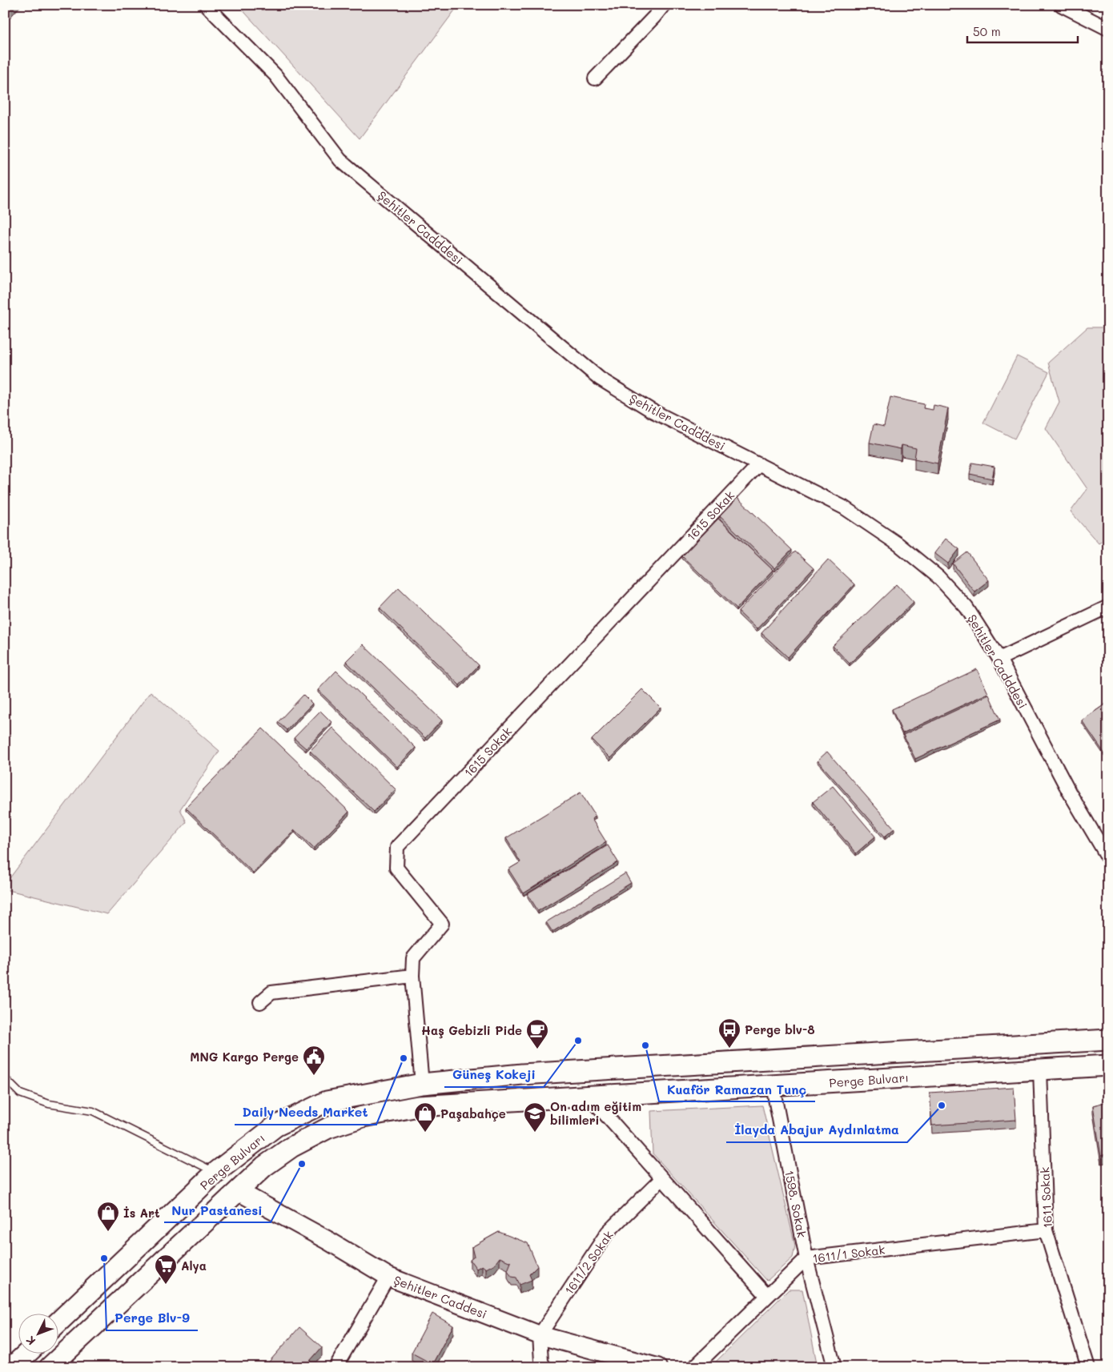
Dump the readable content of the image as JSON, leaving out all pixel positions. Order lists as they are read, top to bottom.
{
  "streets": {
    "main road": ["Perge Bulvarı"],
    "street": [
      "Şehitler Cadddesi",
      "1615 Sokak",
      "1611 Sokak",
      "1598. Sokak",
      "1611/1 Sokak",
      "1611/2 Sokak",
      "Şehitler Caddesi"
    ]
  },
  "crossings": [
    ["Şehitler Cadddesi", "1615 Sokak"],
    ["1615 Sokak", "Perge Bulvarı"],
    ["Perge Bulvarı", "1611 Sokak"],
    ["Perge Bulvarı", "1598. Sokak"],
    ["Perge Bulvarı", "Şehitler Caddesi"],
    ["1611 Sokak", "1611/1 Sokak"],
    ["1598. Sokak", "1611/1 Sokak"],
    ["1611/2 Sokak", "Şehitler Caddesi"]
  ],
  "places": {
    "other": [
      "Güneş Kokeji",
      "Kuaför Ramazan Tunç",
      "Daily Needs Market",
      "İlayda Abajur Aydınlatma",
      "Nur Pastanesi",
      "Perge Blv-9"
    ],
    "bus stop": ["Perge blv-8"],
    "cafe": ["Haş Gebizli Pide"],
    "public building": ["MNG Kargo Perge"],
    "shop": ["Paşabahçe", "İs Art"],
    "school or university": ["On adım eğitim bilimleri"],
    "supermarket": ["Alya"]
  },
  "scale_bar": "50 m",
  "north": "bottom left"
}
